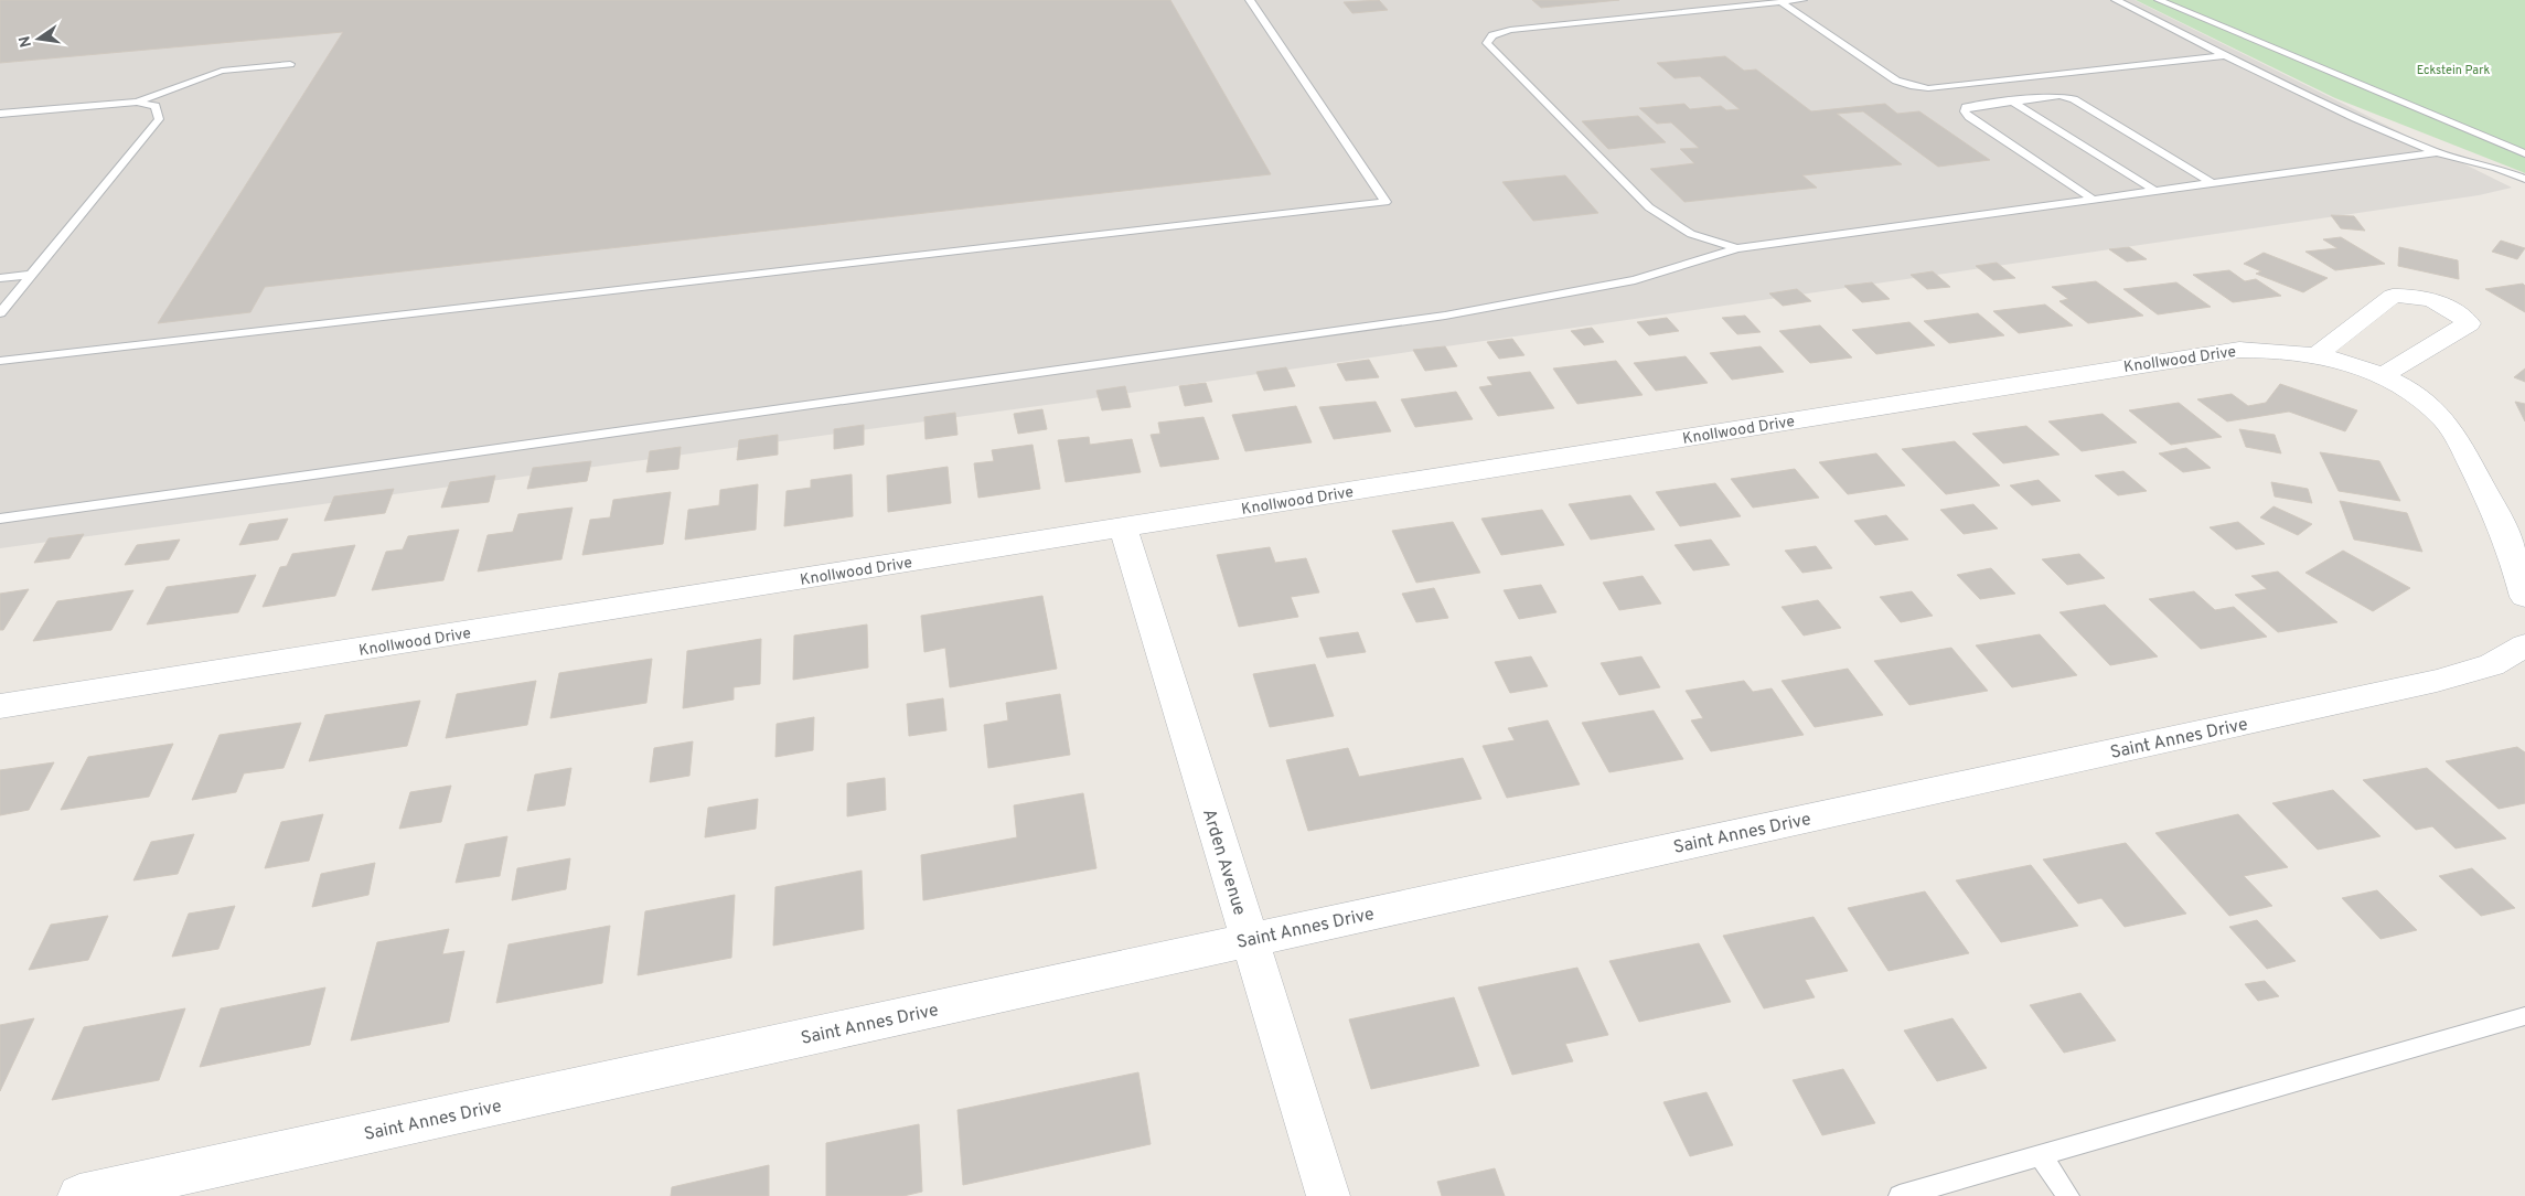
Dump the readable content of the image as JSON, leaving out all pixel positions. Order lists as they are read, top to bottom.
{
  "streets": {
    "street": ["Knollwood Drive", "Saint Annes Drive", "Arden Avenue"]
  },
  "crossings": [
    ["Knollwood Drive", "Arden Avenue"],
    ["Saint Annes Drive", "Arden Avenue"]
  ],
  "parks": ["Eckstein Park"],
  "north": "left"
}
